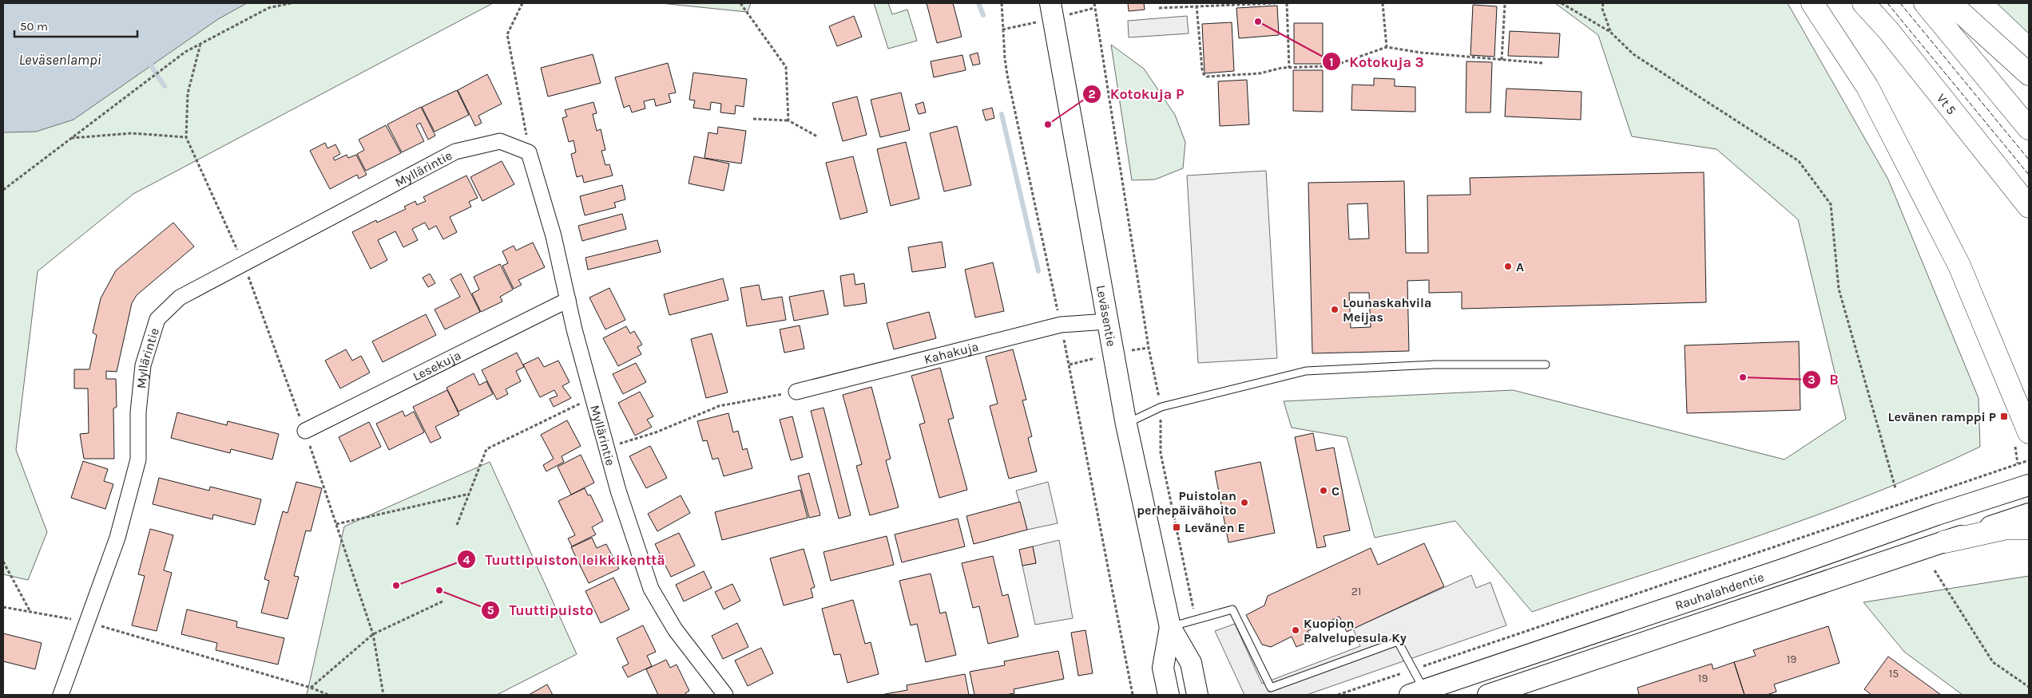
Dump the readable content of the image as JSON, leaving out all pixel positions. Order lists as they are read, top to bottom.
{
  "streets": {
    "highway": ["Vt 5"],
    "main road": ["Leväsentie", "Rauhalahdentie"],
    "street": ["Myllärintie", "Kahakuja", "Lesekuja"]
  },
  "crossings": [
    ["Myllärintie", "Lesekuja"],
    ["Leväsentie", "Kahakuja"]
  ],
  "water": ["Leväsenlampi"],
  "places": {
    "other": [
      "Kotokuja 3",
      "Kotokuja P",
      "A",
      "Lounaskahvila Meijas",
      "B",
      "C",
      "Puistolan perhepäivähoito",
      "Tuuttipuiston leikkikenttä",
      "Tuuttipuisto",
      "Kuopion Palvelupesula Ky"
    ],
    "transit": ["Levänen ramppi P", "Levänen E"]
  },
  "house_numbers": [
    "21",
    "19",
    "15",
    "19"
  ],
  "scale_bar": "50 m"
}
